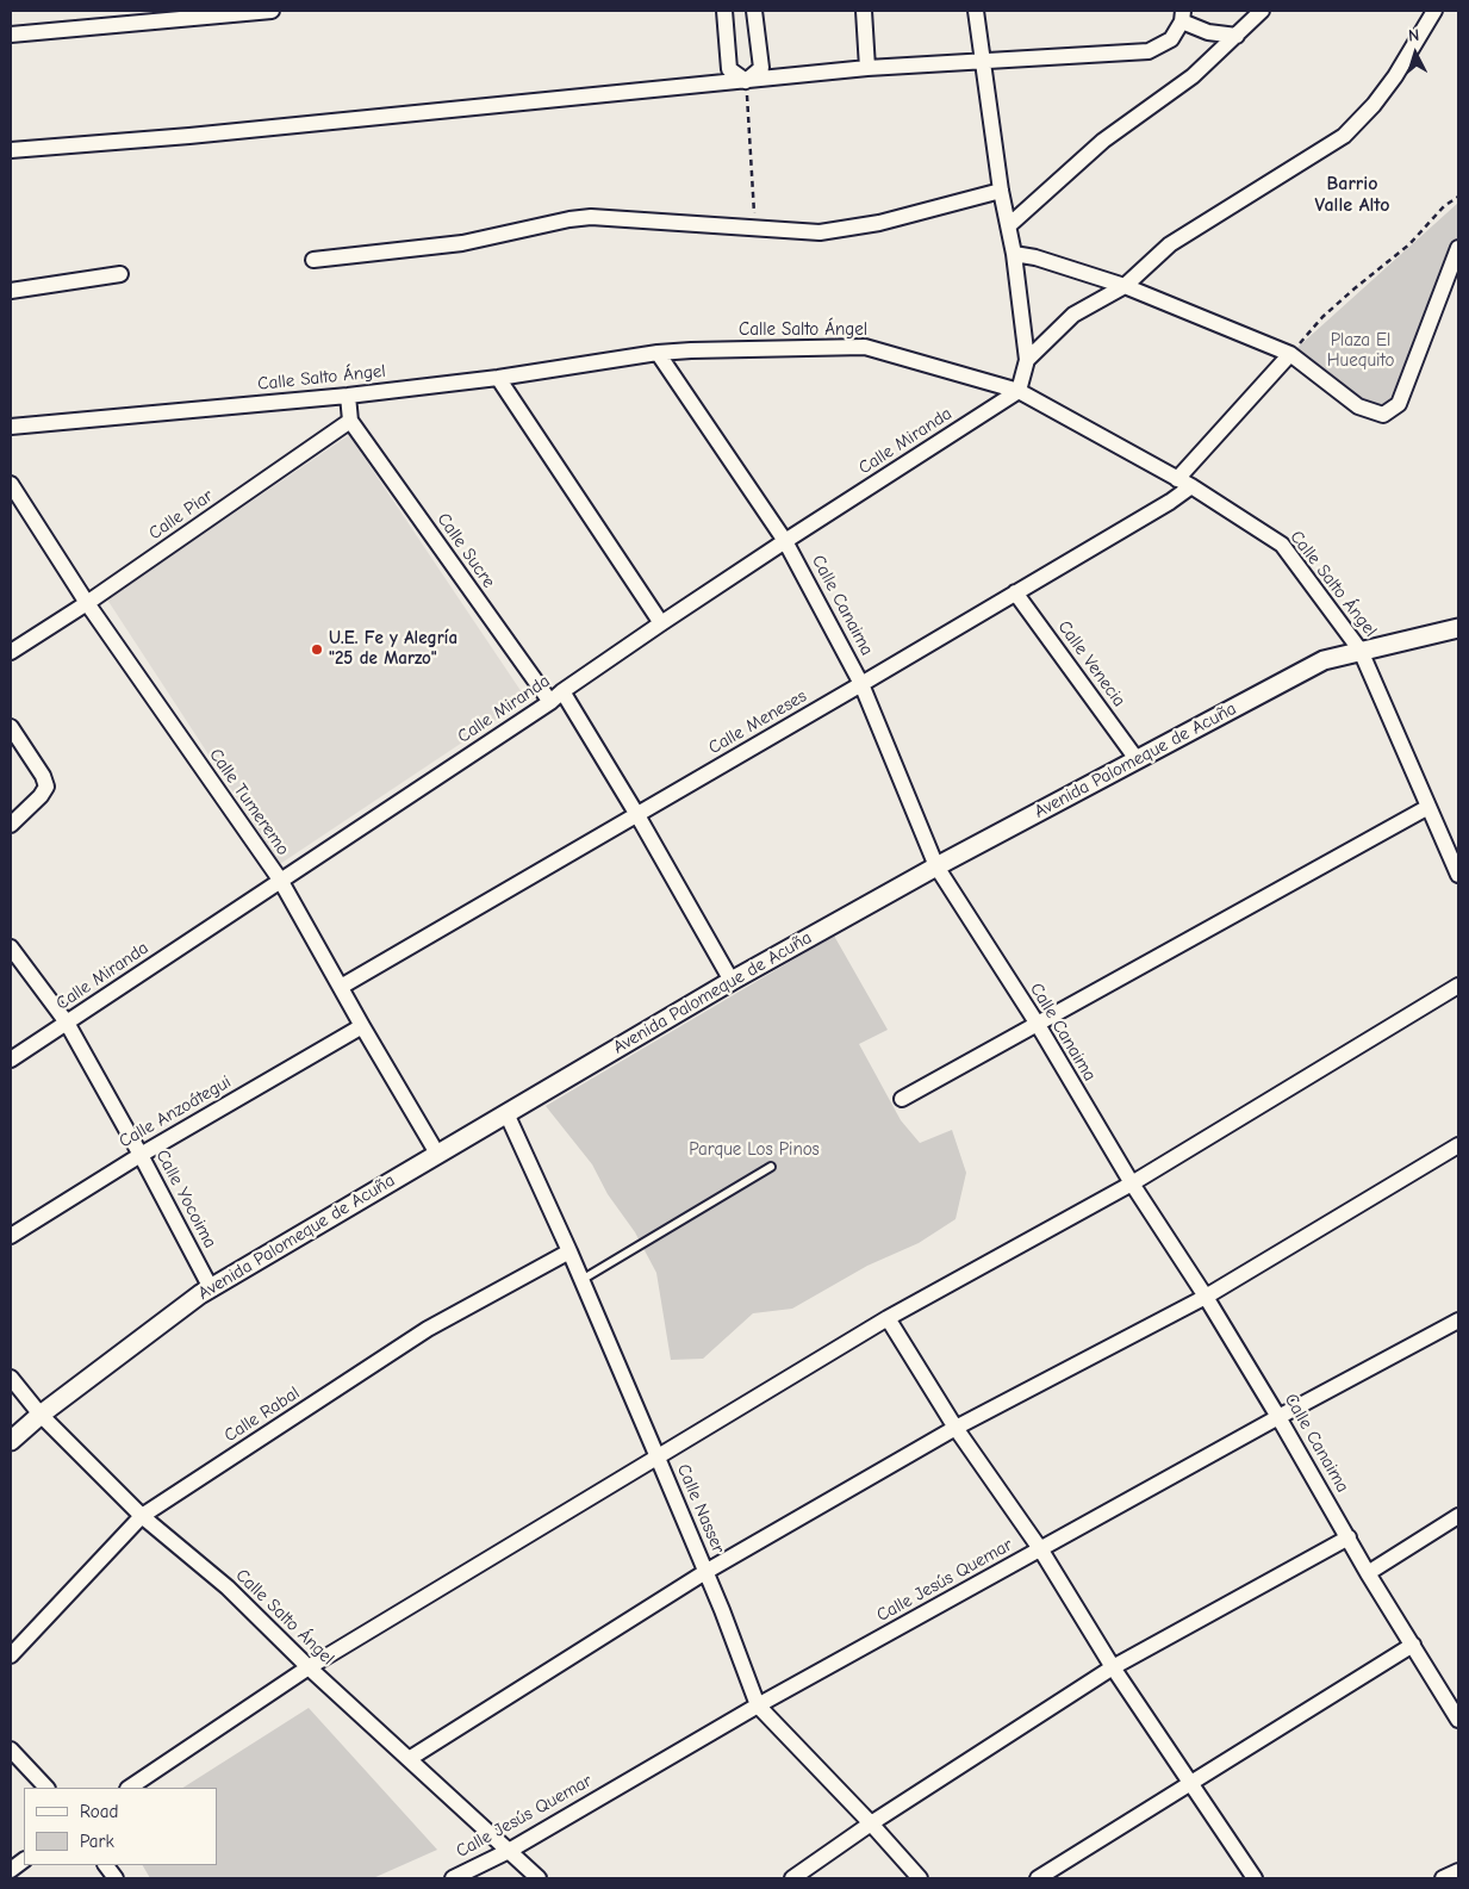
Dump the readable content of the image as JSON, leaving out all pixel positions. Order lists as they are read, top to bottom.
{
  "streets": {
    "street": [
      "Calle Salto Ángel",
      "Calle Miranda",
      "Calle Piar",
      "Calle Sucre",
      "Calle Canaima",
      "Calle Venecia",
      "Calle Meneses",
      "Avenida Palomeque de Acuña",
      "Calle Tumeremo",
      "Calle Anzoátegui",
      "Calle Yocoima",
      "Calle Rabal",
      "Calle Nasser",
      "Calle Jesús Quemar"
    ]
  },
  "crossings": [
    ["Calle Salto Ángel", "Calle Miranda"],
    ["Calle Salto Ángel", "Calle Canaima"],
    ["Calle Salto Ángel", "Calle Meneses"],
    ["Calle Salto Ángel", "Avenida Palomeque de Acuña"],
    ["Calle Salto Ángel", "Calle Rabal"],
    ["Calle Salto Ángel", "Calle Jesús Quemar"],
    ["Calle Miranda", "Calle Sucre"],
    ["Calle Miranda", "Calle Canaima"],
    ["Calle Miranda", "Calle Tumeremo"],
    ["Calle Miranda", "Calle Yocoima"],
    ["Calle Piar", "Calle Sucre"],
    ["Calle Piar", "Calle Tumeremo"],
    ["Calle Canaima", "Calle Meneses"],
    ["Calle Canaima", "Avenida Palomeque de Acuña"],
    ["Calle Canaima", "Calle Jesús Quemar"],
    ["Calle Venecia", "Calle Meneses"],
    ["Calle Venecia", "Avenida Palomeque de Acuña"],
    ["Calle Meneses", "Calle Tumeremo"],
    ["Avenida Palomeque de Acuña", "Calle Tumeremo"],
    ["Avenida Palomeque de Acuña", "Calle Yocoima"],
    ["Avenida Palomeque de Acuña", "Calle Nasser"],
    ["Calle Tumeremo", "Calle Anzoátegui"],
    ["Calle Anzoátegui", "Calle Yocoima"],
    ["Calle Rabal", "Calle Nasser"],
    ["Calle Nasser", "Calle Jesús Quemar"]
  ],
  "districts": ["Barrio Valle Alto"],
  "parks": ["Plaza El Huequito", "Parque Los Pinos"],
  "places": ["U.E. Fe y Alegría \"25 de Marzo\""],
  "legend": ["Road", "Park"],
  "north": "top"
}
